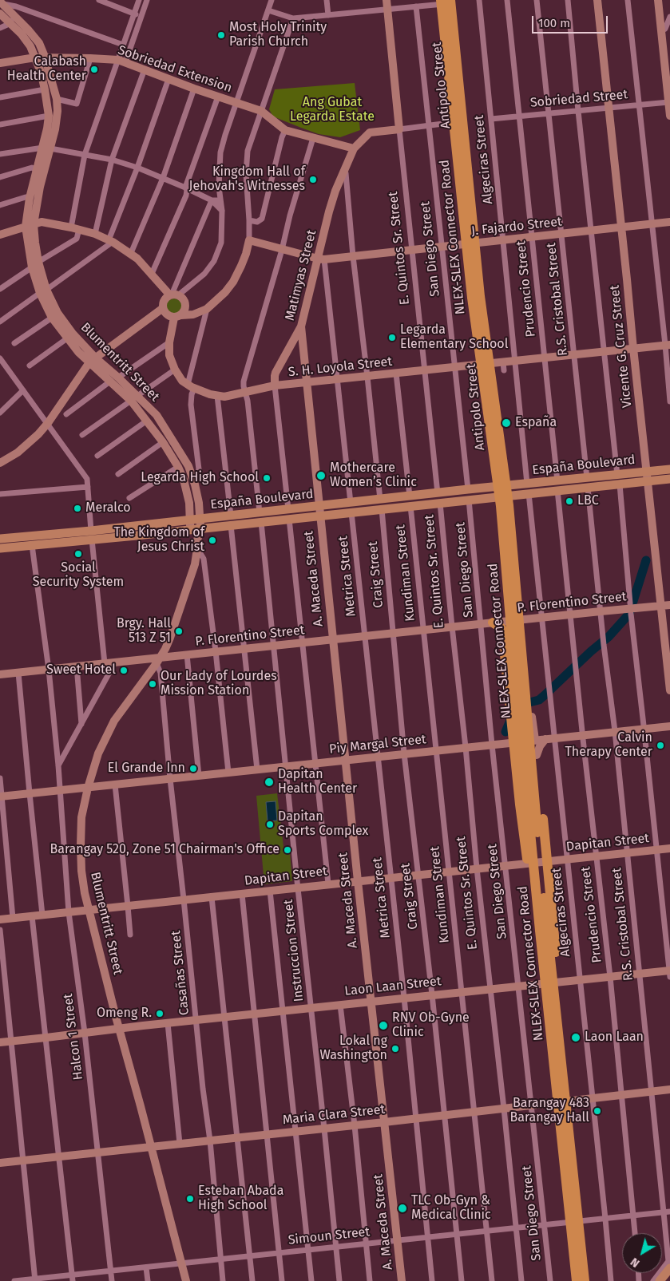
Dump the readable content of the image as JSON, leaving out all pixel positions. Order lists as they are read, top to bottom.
{
  "streets": {
    "highway": ["NLEX-SLEX Connector Road"],
    "main road": ["España Boulevard"],
    "street": [
      "Sobriedad Extension",
      "Antipolo Street",
      "Sobriedad Street",
      "Algeciras Street",
      "J. Fajardo Street",
      "E. Quintos Sr. Street",
      "San Diego Street",
      "Matimyas Street",
      "Prudencio Street",
      "R.S. Cristobal Street",
      "Vicente G. Cruz Street",
      "Blumentritt Street",
      "S. H. Loyola Street",
      "Kundiman Street",
      "Craig Street",
      "Metrica Street",
      "A. Maceda Street",
      "P. Florentino Street",
      "Piy Margal Street",
      "Dapitan Street",
      "Instruccion Street",
      "Casañas Street",
      "Laon Laan Street",
      "Halcon 1 Street",
      "Maria Clara Street",
      "Simoun Street"
    ]
  },
  "crossings": [
    ["Sobriedad Extension", "Blumentritt Street"],
    ["Antipolo Street", "Algeciras Street"],
    ["Antipolo Street", "J. Fajardo Street"],
    ["Antipolo Street", "NLEX-SLEX Connector Road"],
    ["Antipolo Street", "S. H. Loyola Street"],
    ["Antipolo Street", "España Boulevard"],
    ["Antipolo Street", "P. Florentino Street"],
    ["Antipolo Street", "Piy Margal Street"],
    ["Sobriedad Street", "Algeciras Street"],
    ["Sobriedad Street", "Prudencio Street"],
    ["Sobriedad Street", "R.S. Cristobal Street"],
    ["Sobriedad Street", "Vicente G. Cruz Street"],
    ["Algeciras Street", "J. Fajardo Street"],
    ["Algeciras Street", "S. H. Loyola Street"],
    ["Algeciras Street", "España Boulevard"],
    ["Algeciras Street", "P. Florentino Street"],
    ["Algeciras Street", "Piy Margal Street"],
    ["Algeciras Street", "Dapitan Street"],
    ["Algeciras Street", "Laon Laan Street"],
    ["Algeciras Street", "Maria Clara Street"],
    ["Algeciras Street", "Simoun Street"],
    ["J. Fajardo Street", "E. Quintos Sr. Street"],
    ["J. Fajardo Street", "San Diego Street"],
    ["J. Fajardo Street", "Matimyas Street"],
    ["J. Fajardo Street", "Prudencio Street"],
    ["J. Fajardo Street", "R.S. Cristobal Street"],
    ["J. Fajardo Street", "Vicente G. Cruz Street"],
    ["J. Fajardo Street", "Metrica Street"],
    ["J. Fajardo Street", "Instruccion Street"],
    ["E. Quintos Sr. Street", "S. H. Loyola Street"],
    ["E. Quintos Sr. Street", "España Boulevard"],
    ["E. Quintos Sr. Street", "P. Florentino Street"],
    ["E. Quintos Sr. Street", "Piy Margal Street"],
    ["E. Quintos Sr. Street", "Dapitan Street"],
    ["E. Quintos Sr. Street", "Laon Laan Street"],
    ["E. Quintos Sr. Street", "Maria Clara Street"],
    ["E. Quintos Sr. Street", "Simoun Street"],
    ["San Diego Street", "S. H. Loyola Street"],
    ["San Diego Street", "España Boulevard"],
    ["San Diego Street", "P. Florentino Street"],
    ["San Diego Street", "Piy Margal Street"],
    ["San Diego Street", "Dapitan Street"],
    ["San Diego Street", "Laon Laan Street"],
    ["San Diego Street", "Maria Clara Street"],
    ["San Diego Street", "Simoun Street"],
    ["Matimyas Street", "S. H. Loyola Street"],
    ["Matimyas Street", "Metrica Street"],
    ["Matimyas Street", "A. Maceda Street"],
    ["Prudencio Street", "S. H. Loyola Street"],
    ["Prudencio Street", "España Boulevard"],
    ["Prudencio Street", "P. Florentino Street"],
    ["Prudencio Street", "Piy Margal Street"],
    ["Prudencio Street", "Dapitan Street"],
    ["Prudencio Street", "Laon Laan Street"],
    ["Prudencio Street", "Maria Clara Street"],
    ["Prudencio Street", "Simoun Street"],
    ["R.S. Cristobal Street", "S. H. Loyola Street"],
    ["R.S. Cristobal Street", "España Boulevard"],
    ["R.S. Cristobal Street", "P. Florentino Street"],
    ["R.S. Cristobal Street", "Piy Margal Street"],
    ["R.S. Cristobal Street", "Dapitan Street"],
    ["R.S. Cristobal Street", "Laon Laan Street"],
    ["R.S. Cristobal Street", "Maria Clara Street"],
    ["R.S. Cristobal Street", "Simoun Street"],
    ["Vicente G. Cruz Street", "S. H. Loyola Street"],
    ["Vicente G. Cruz Street", "España Boulevard"],
    ["Vicente G. Cruz Street", "P. Florentino Street"],
    ["Blumentritt Street", "España Boulevard"],
    ["Blumentritt Street", "P. Florentino Street"],
    ["Blumentritt Street", "Piy Margal Street"],
    ["Blumentritt Street", "Dapitan Street"],
    ["Blumentritt Street", "Casañas Street"],
    ["Blumentritt Street", "Laon Laan Street"],
    ["Blumentritt Street", "Maria Clara Street"],
    ["Blumentritt Street", "Simoun Street"],
    ["S. H. Loyola Street", "Kundiman Street"],
    ["S. H. Loyola Street", "Metrica Street"],
    ["S. H. Loyola Street", "A. Maceda Street"],
    ["España Boulevard", "Kundiman Street"],
    ["España Boulevard", "Craig Street"],
    ["España Boulevard", "Metrica Street"],
    ["España Boulevard", "A. Maceda Street"],
    ["España Boulevard", "Instruccion Street"],
    ["España Boulevard", "Halcon 1 Street"],
    ["Kundiman Street", "P. Florentino Street"],
    ["Kundiman Street", "Piy Margal Street"],
    ["Kundiman Street", "Dapitan Street"],
    ["Kundiman Street", "Laon Laan Street"],
    ["Kundiman Street", "Maria Clara Street"],
    ["Kundiman Street", "Simoun Street"],
    ["Craig Street", "P. Florentino Street"],
    ["Craig Street", "Piy Margal Street"],
    ["Craig Street", "Dapitan Street"],
    ["Craig Street", "Laon Laan Street"],
    ["Craig Street", "Maria Clara Street"],
    ["Craig Street", "Simoun Street"],
    ["Metrica Street", "P. Florentino Street"],
    ["Metrica Street", "Piy Margal Street"],
    ["Metrica Street", "Dapitan Street"],
    ["Metrica Street", "Laon Laan Street"],
    ["Metrica Street", "Maria Clara Street"],
    ["Metrica Street", "Simoun Street"],
    ["A. Maceda Street", "P. Florentino Street"],
    ["A. Maceda Street", "Piy Margal Street"],
    ["A. Maceda Street", "Dapitan Street"],
    ["A. Maceda Street", "Laon Laan Street"],
    ["A. Maceda Street", "Maria Clara Street"],
    ["A. Maceda Street", "Simoun Street"],
    ["P. Florentino Street", "Instruccion Street"],
    ["P. Florentino Street", "Casañas Street"],
    ["P. Florentino Street", "Halcon 1 Street"],
    ["Piy Margal Street", "Instruccion Street"],
    ["Piy Margal Street", "Casañas Street"],
    ["Piy Margal Street", "Halcon 1 Street"],
    ["Dapitan Street", "Instruccion Street"],
    ["Dapitan Street", "Casañas Street"],
    ["Dapitan Street", "Halcon 1 Street"],
    ["Instruccion Street", "Laon Laan Street"],
    ["Instruccion Street", "Maria Clara Street"],
    ["Instruccion Street", "Simoun Street"],
    ["Casañas Street", "Laon Laan Street"],
    ["Casañas Street", "Maria Clara Street"],
    ["Casañas Street", "Simoun Street"],
    ["Laon Laan Street", "Halcon 1 Street"],
    ["Halcon 1 Street", "Maria Clara Street"],
    ["Halcon 1 Street", "Simoun Street"]
  ],
  "parks": ["Ang Gubat Legarda Estate"],
  "places": [
    "Most Holy Trinity Parish Church",
    "Calabash Health Center",
    "Kingdom Hall of Jehovah's Witnesses",
    "Legarda Elementary School",
    "España",
    "Mothercare Women’s Clinic",
    "Legarda High School",
    "LBC",
    "Meralco",
    "The Kingdom of Jesus Christ",
    "Social Security System",
    "Brgy. Hall 513 Z 51",
    "Sweet Hotel",
    "Our Lady of Lourdes Mission Station",
    "Calvin Therapy Center",
    "El Grande Inn",
    "Dapitan Health Center",
    "Dapitan Sports Complex",
    "Barangay 520, Zone 51 Chairman's Office",
    "Omeng R.",
    "RNV Ob-Gyne Clinic",
    "Laon Laan",
    "Lokal ng Washington",
    "Barangay 483 Barangay Hall",
    "Esteban Abada High School",
    "TLC Ob-Gyn & Medical Clinic"
  ],
  "scale_bar": "100 m",
  "north": "bottom left"
}
